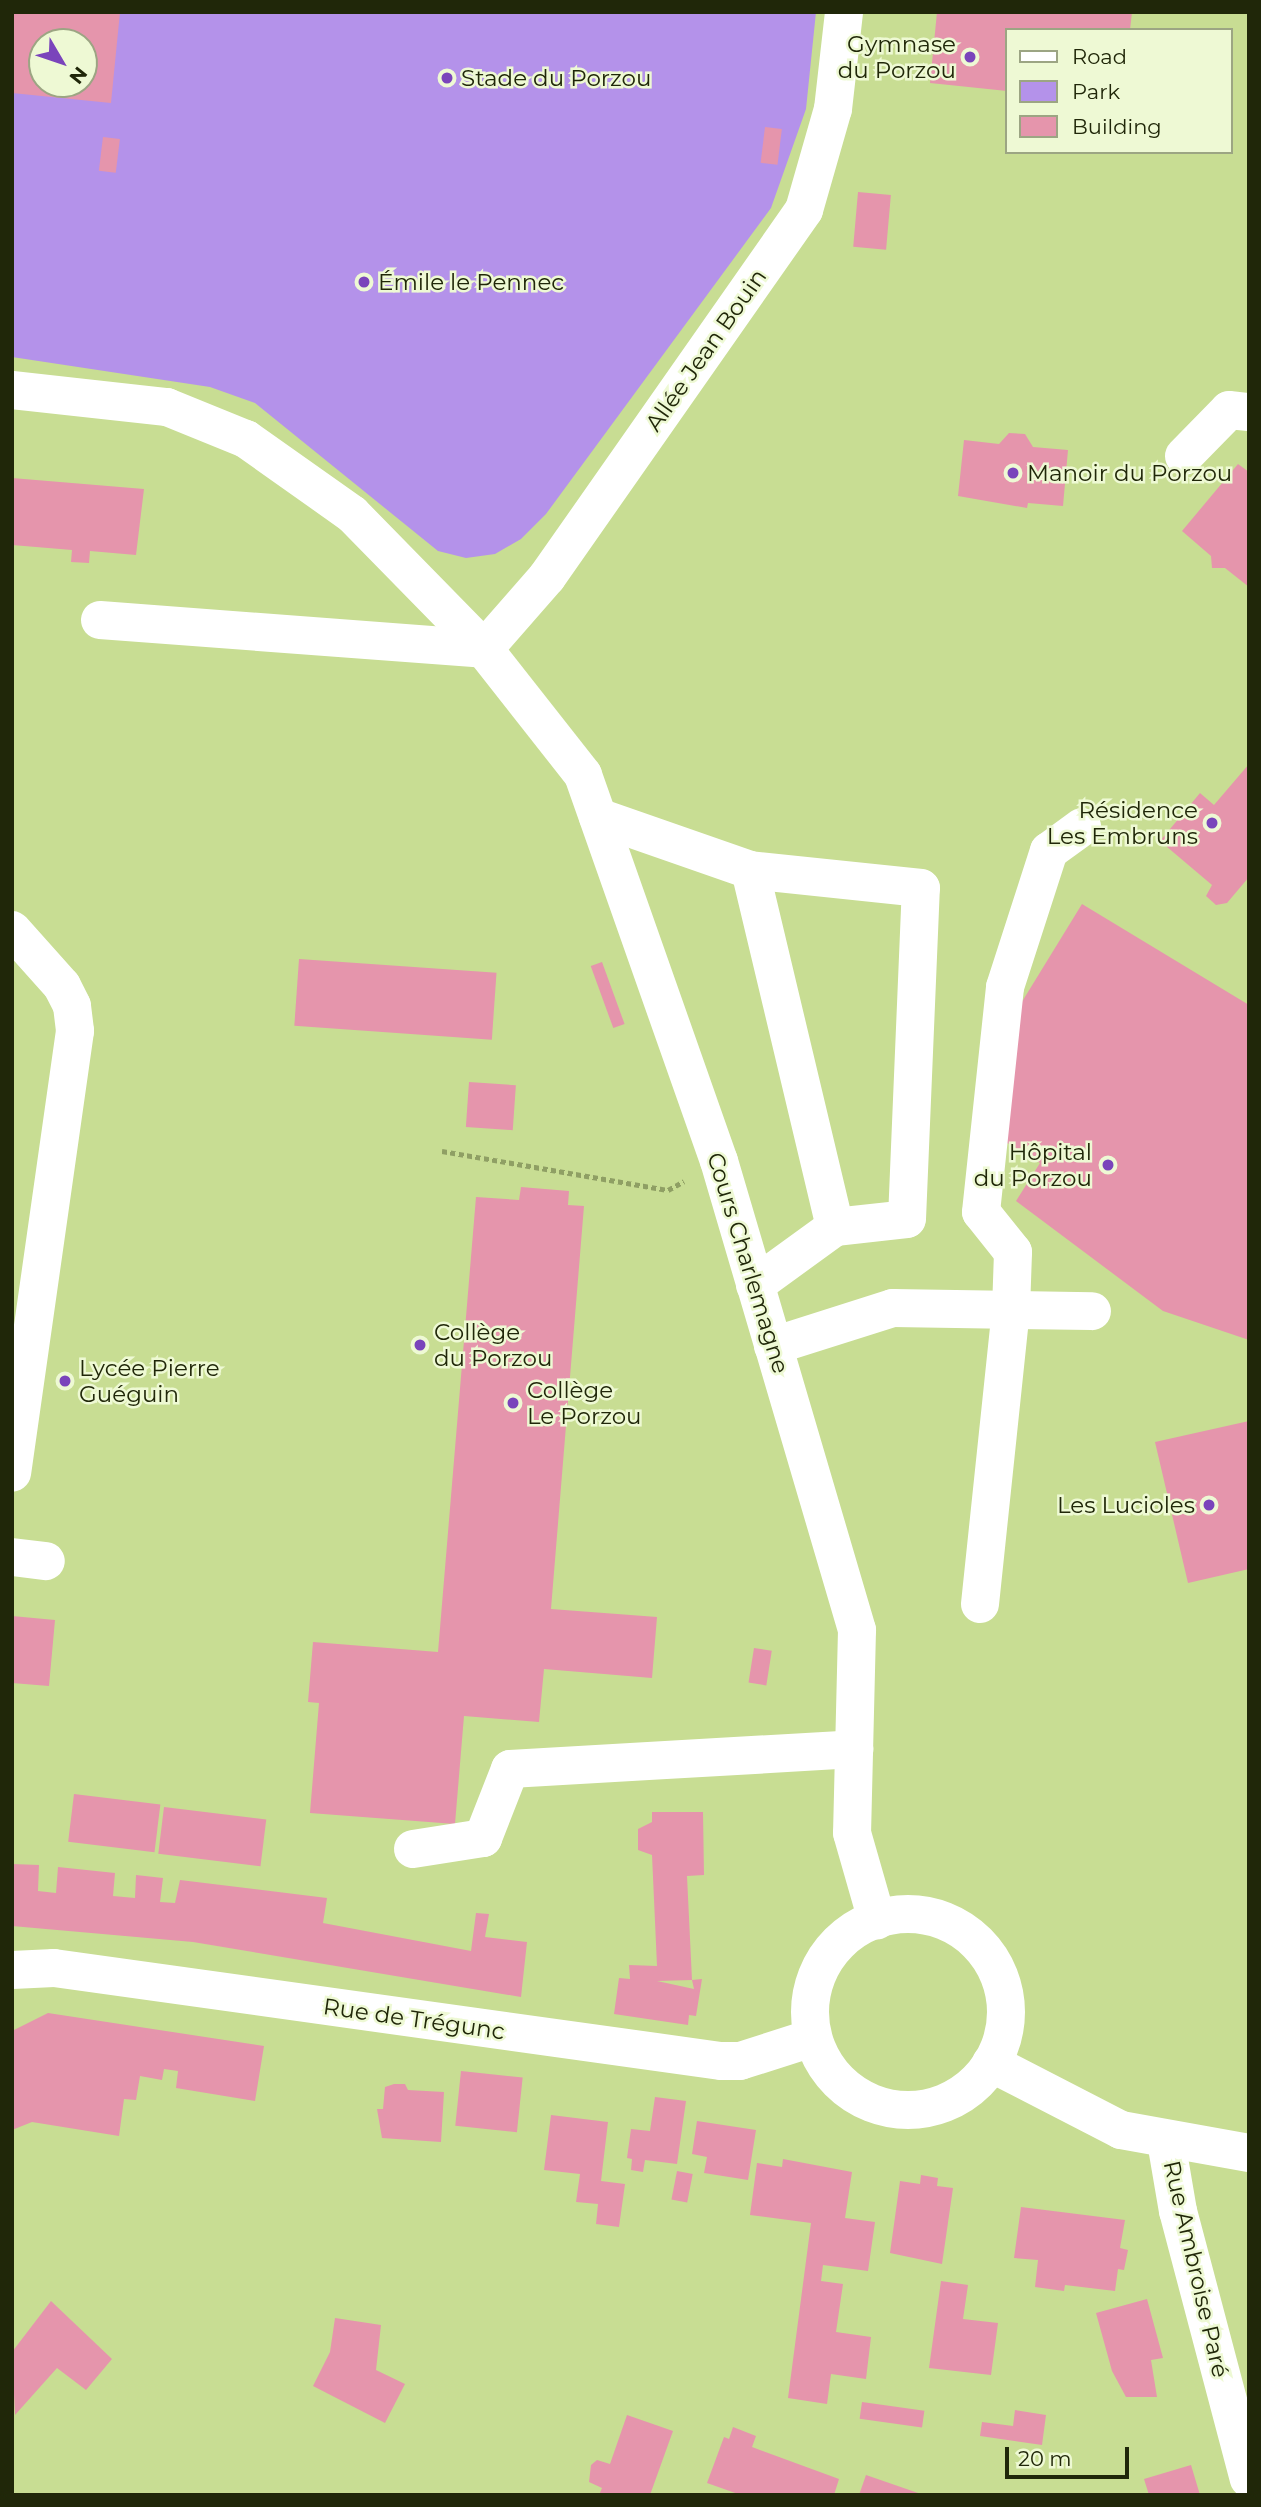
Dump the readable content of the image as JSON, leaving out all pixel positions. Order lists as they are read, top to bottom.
{
  "streets": {
    "street": [
      "Allée Jean Bouin",
      "Cours Charlemagne",
      "Rue de Trégunc",
      "Rue Ambroise Paré"
    ]
  },
  "crossings": [
    ["Allée Jean Bouin", "Cours Charlemagne"],
    ["Cours Charlemagne", "Rue de Trégunc"]
  ],
  "places": [
    "Gymnase du Porzou",
    "Stade du Porzou",
    "Émile le Pennec",
    "Manoir du Porzou",
    "Résidence Les Embruns",
    "Hôpital du Porzou",
    "Collège du Porzou",
    "Lycée Pierre Guéguin",
    "Collège Le Porzou",
    "Les Lucioles"
  ],
  "legend": ["Road", "Park", "Building"],
  "scale_bar": "20 m",
  "north": "bottom right"
}
